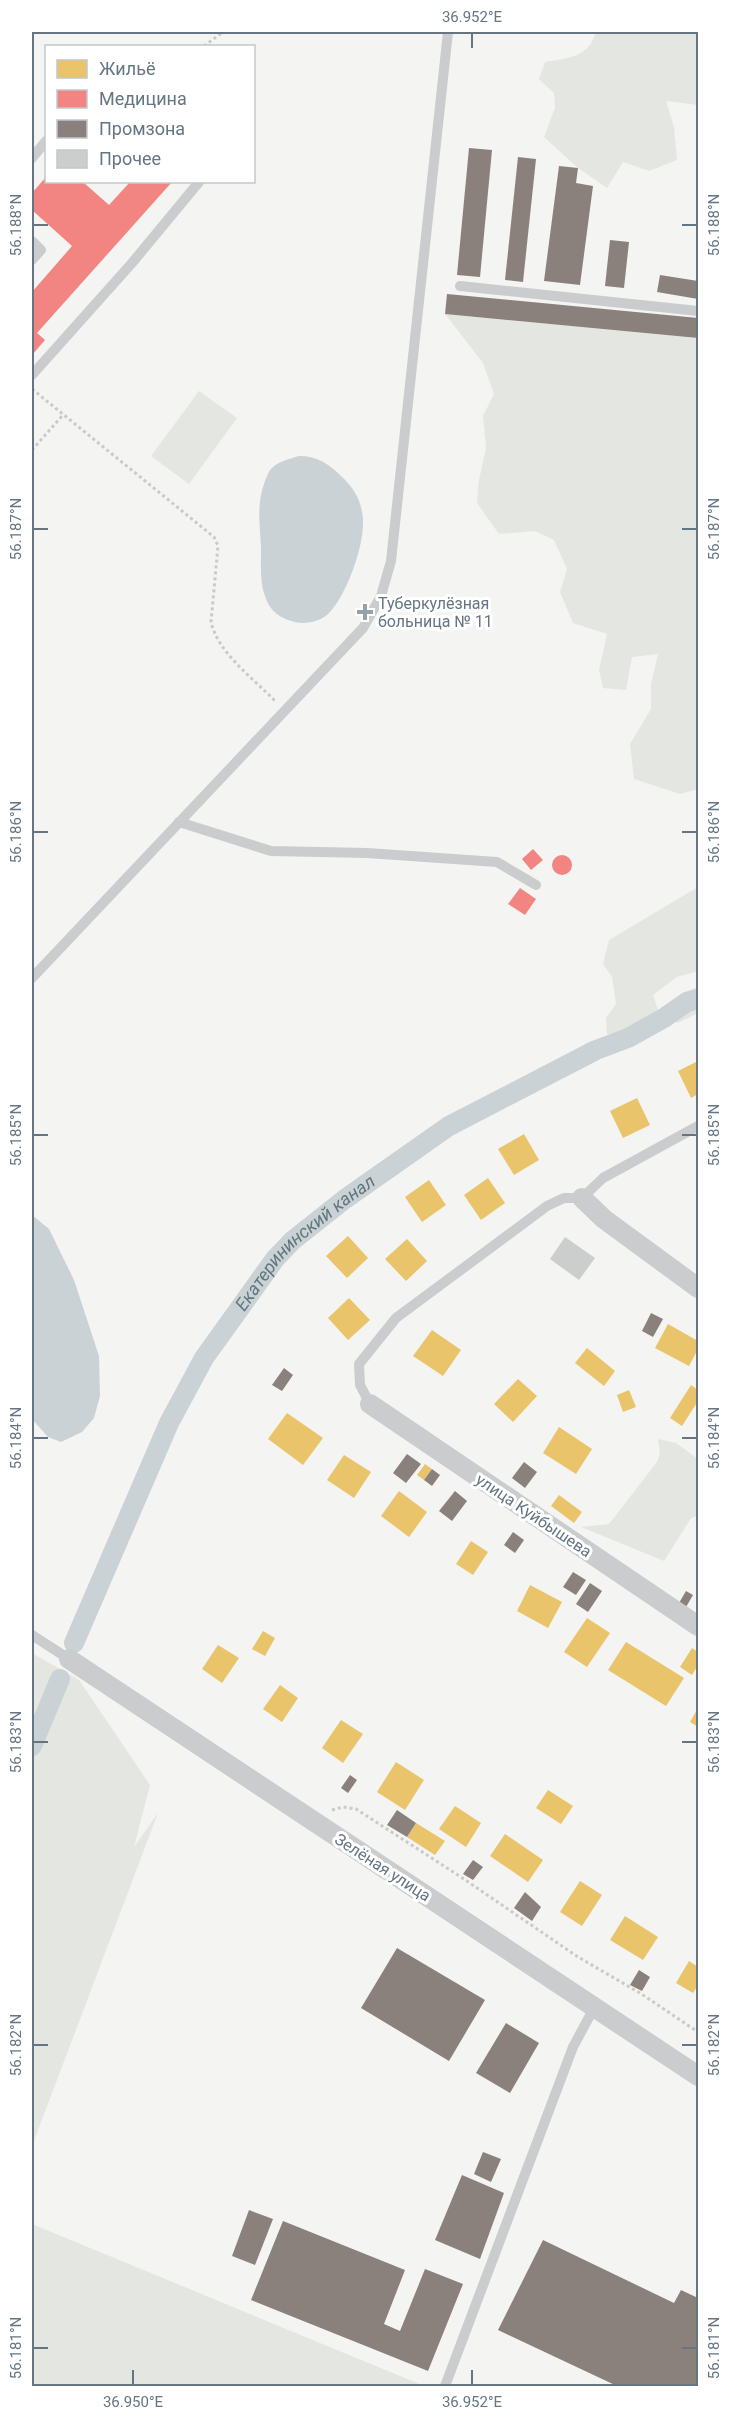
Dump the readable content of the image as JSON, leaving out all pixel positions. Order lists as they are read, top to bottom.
{
  "streets": {
    "street": ["улица Куйбышева", "Зелёная улица"]
  },
  "water": ["Екатерининский канал"],
  "places": {
    "health": ["Туберкулёзная больница № 11"]
  },
  "legend": [
    "Жильё",
    "Медицина",
    "Промзона",
    "Прочее"
  ],
  "coordinates": [
    "36.952°E",
    "56.188°N",
    "56.187°N",
    "56.186°N",
    "56.185°N",
    "56.184°N",
    "56.183°N",
    "56.182°N",
    "56.181°N",
    "36.950°E"
  ]
}
